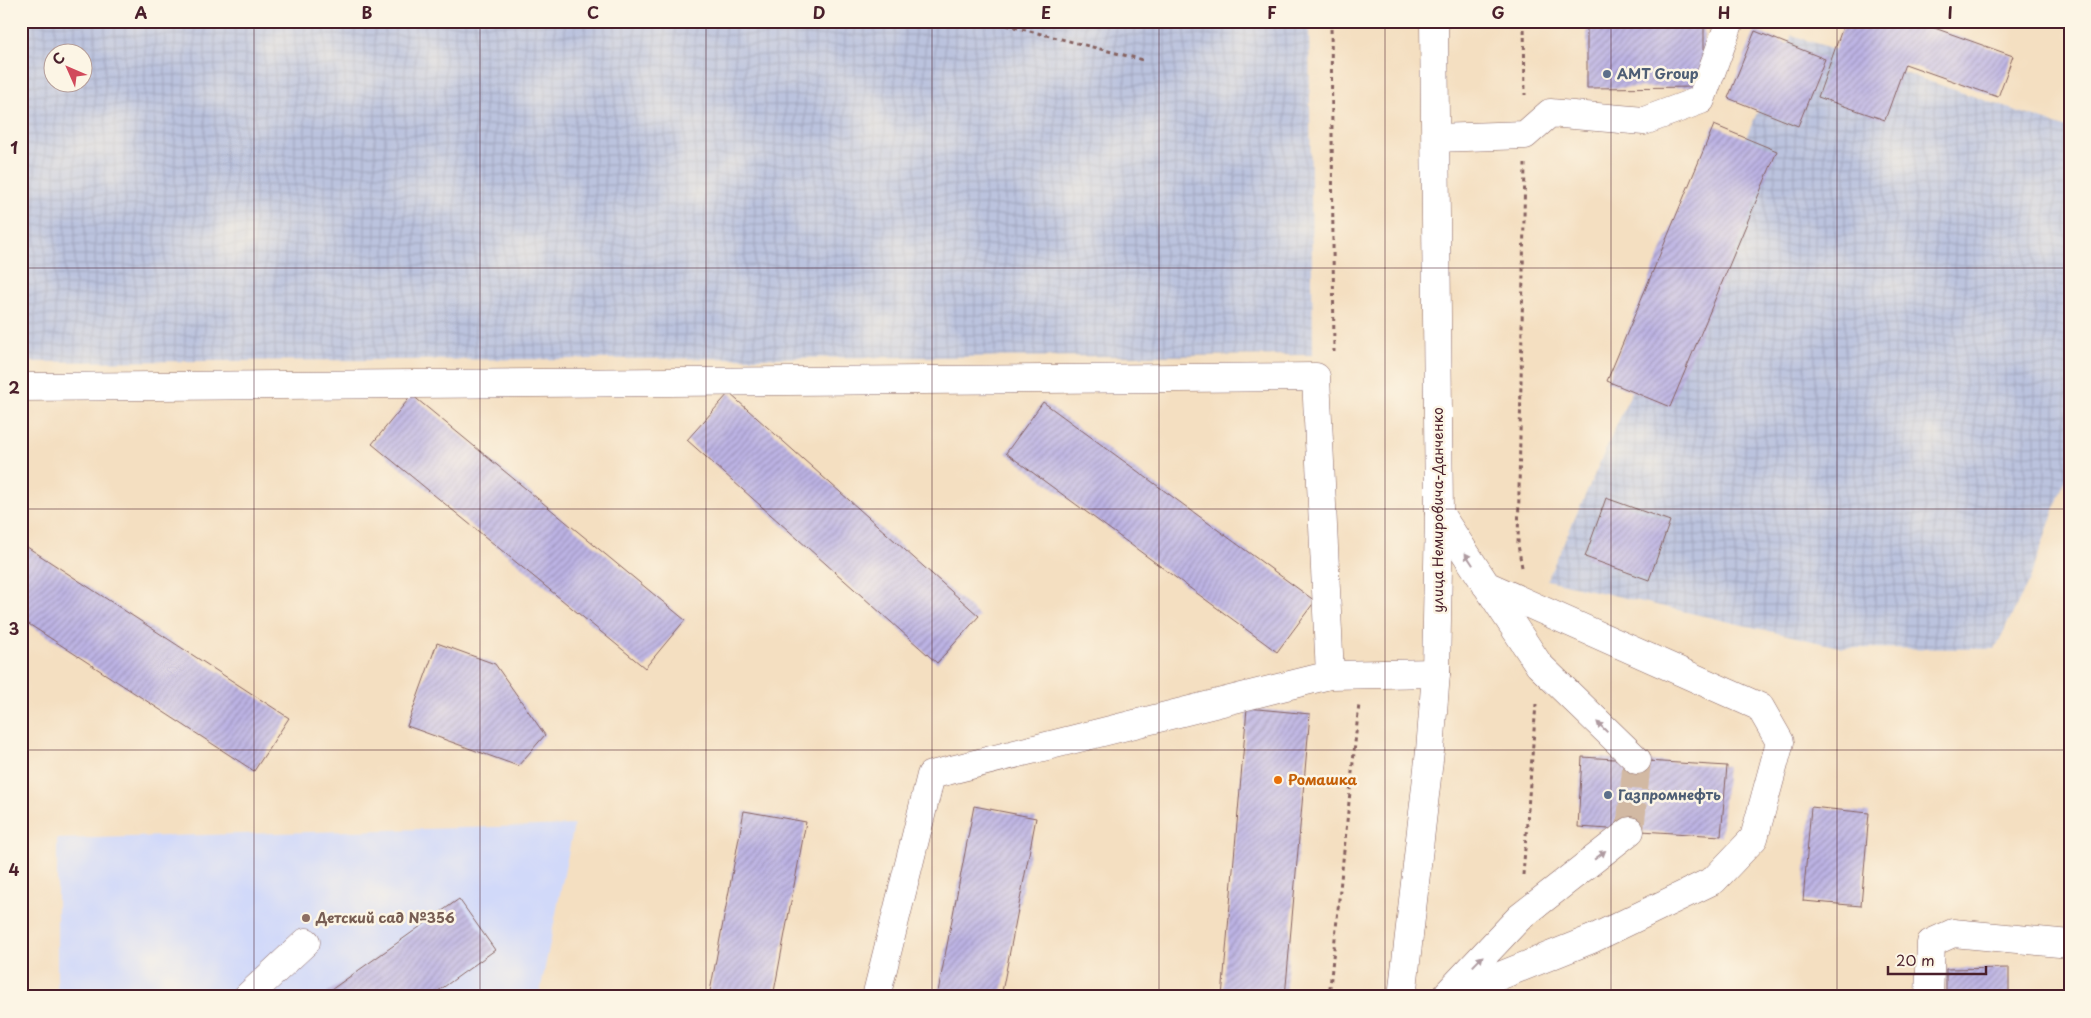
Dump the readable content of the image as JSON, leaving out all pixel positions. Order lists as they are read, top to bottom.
{
  "streets": {
    "main road": ["улица Немировича-Данченко"]
  },
  "places": [
    "АМТ Group",
    "Ромашка",
    "Газпромнефть",
    "Детский сад №356"
  ],
  "scale_bar": "20 m",
  "north": "top left",
  "grid": {
    "columns": [
      "A",
      "B",
      "C",
      "D",
      "E",
      "F",
      "G",
      "H",
      "I"
    ],
    "rows": [
      "1",
      "2",
      "3",
      "4"
    ]
  }
}
